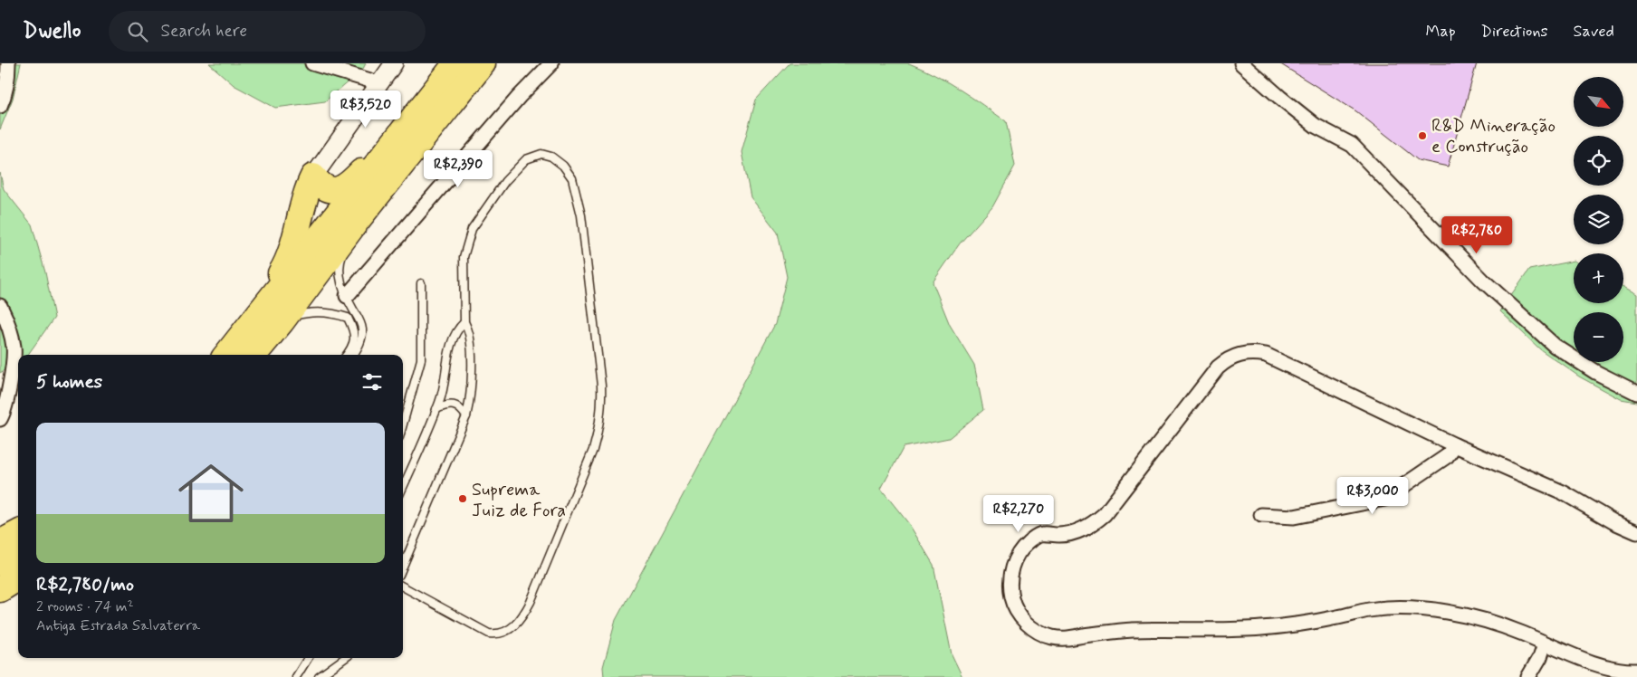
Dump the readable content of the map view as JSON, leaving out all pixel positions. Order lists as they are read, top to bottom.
{
  "places": ["R&D Mineração e Construção", "Suprema Juiz de Fora"],
  "north": "bottom right",
  "page": {
    "header": "Dwello",
    "search": "Search here",
    "nav": ["Map", "Directions", "Saved"],
    "map_buttons": ["+", "−"],
    "price": [
      "R$3,520",
      "R$2,390",
      "R$2,780",
      "R$3,000",
      "R$2,270"
    ],
    "heading": "5 homes",
    "list": [
      {
        "name": "R$2,780/mo",
        "note": "2 rooms · 74 m² · Antiga Estrada Salvaterra"
      }
    ]
  }
}
